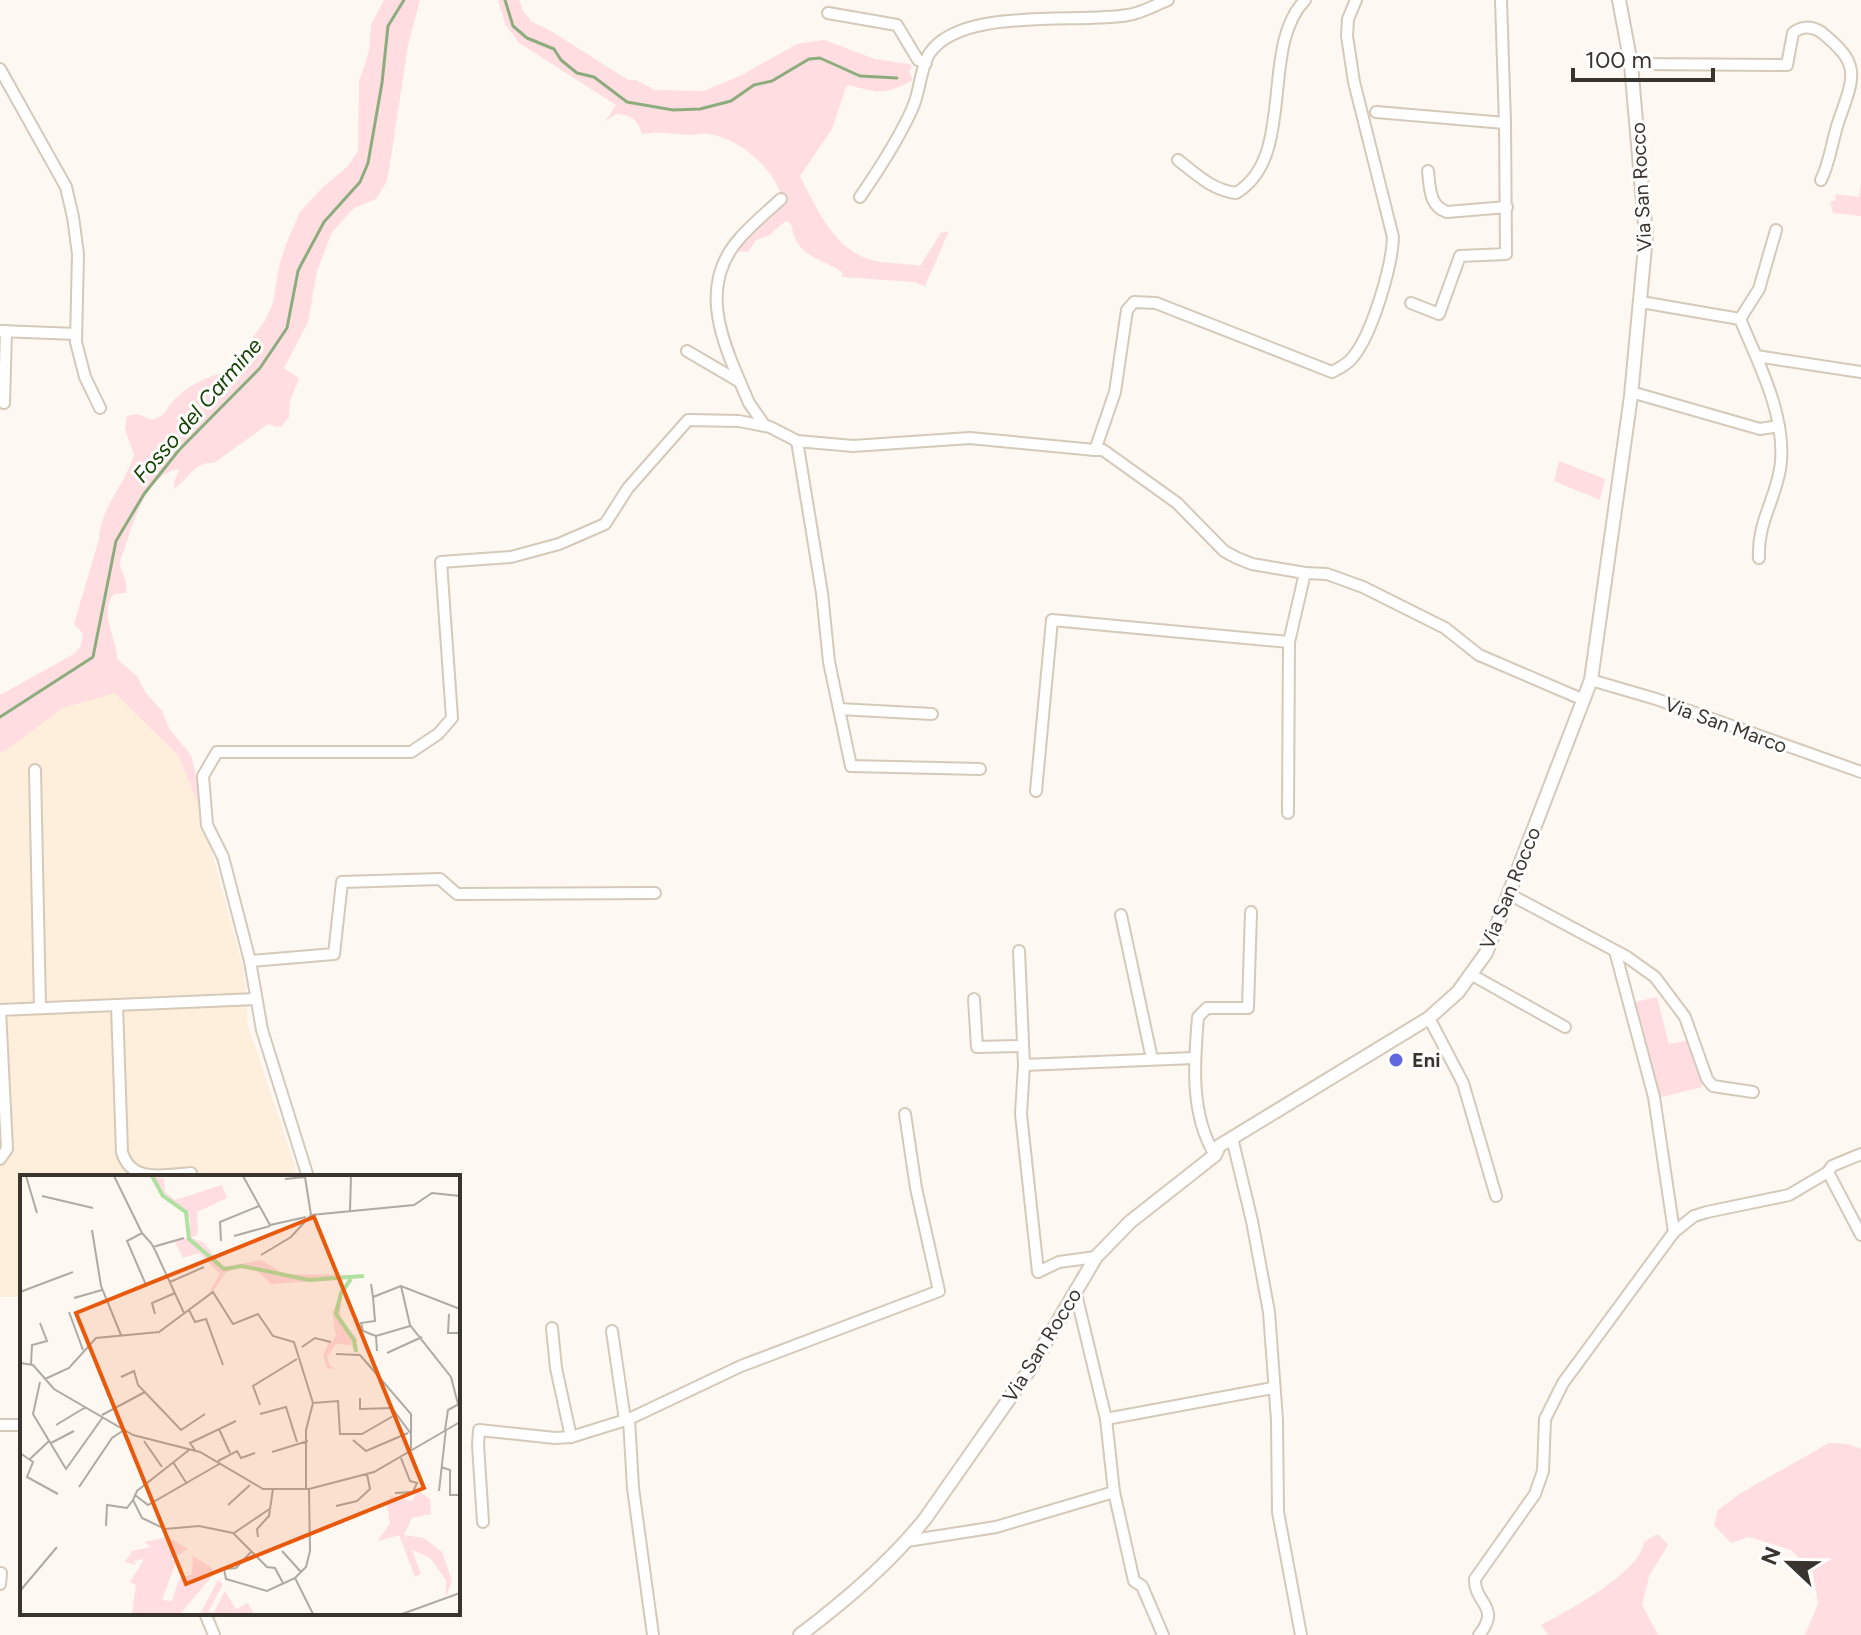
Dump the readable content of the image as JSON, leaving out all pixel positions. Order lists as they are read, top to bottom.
{
  "streets": {
    "street": ["Via San Rocco", "Via San Marco"]
  },
  "crossings": [
    ["Via San Rocco", "Via San Marco"]
  ],
  "water": ["Fosso del Carmine"],
  "places": ["Eni"],
  "scale_bar": "100 m",
  "north": "left"
}
